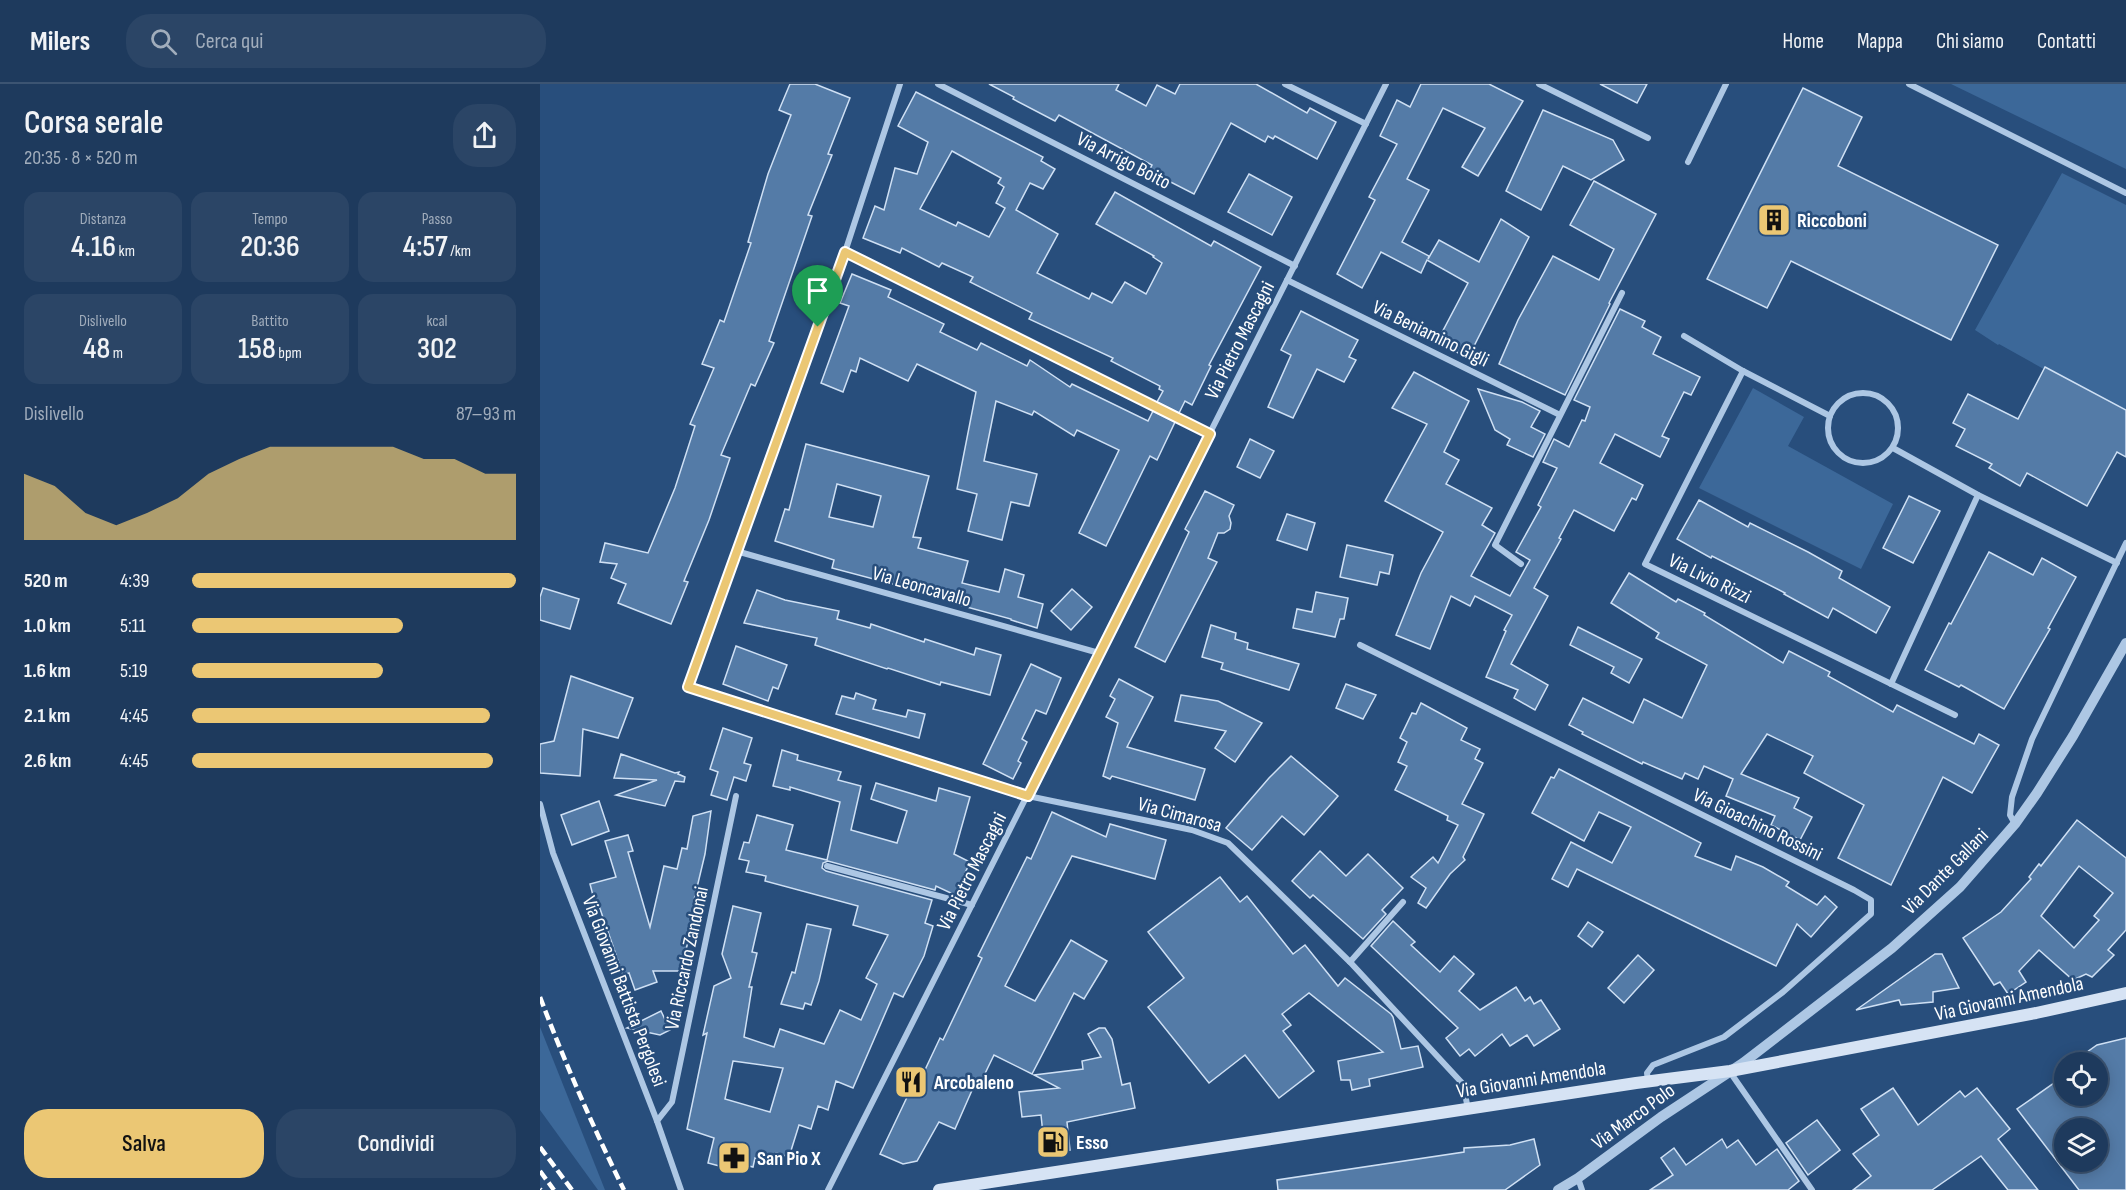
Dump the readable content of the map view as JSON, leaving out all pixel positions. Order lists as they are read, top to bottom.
{
  "streets": {
    "main road": ["Via Giovanni Amendola"],
    "street": [
      "Via Arrigo Boito",
      "Via Beniamino Gigli",
      "Via Pietro Mascagni",
      "Via Livio Rizzi",
      "Via Leoncavallo",
      "Via Cimarosa",
      "Via Gioachino Rossini",
      "Via Dante Gallani",
      "Via Riccardo Zandonai",
      "Via Giovanni Battista Pergolesi",
      "Via Marco Polo"
    ]
  },
  "crossings": [
    ["Via Arrigo Boito", "Via Pietro Mascagni"],
    ["Via Beniamino Gigli", "Via Pietro Mascagni"],
    ["Via Pietro Mascagni", "Via Leoncavallo"],
    ["Via Pietro Mascagni", "Via Cimarosa"],
    ["Via Leoncavallo", "Via Cimarosa"],
    ["Via Cimarosa", "Via Giovanni Amendola"],
    ["Via Gioachino Rossini", "Via Giovanni Amendola"],
    ["Via Dante Gallani", "Via Giovanni Amendola"],
    ["Via Dante Gallani", "Via Marco Polo"],
    ["Via Riccardo Zandonai", "Via Giovanni Battista Pergolesi"],
    ["Via Giovanni Amendola", "Via Marco Polo"]
  ],
  "places": {
    "building": ["Riccoboni"],
    "restaurant": ["Arcobaleno"],
    "fuel station": ["Esso"],
    "pharmacy": ["San Pio X"]
  },
  "page": {
    "header": "Milers",
    "search": "Cerca qui",
    "nav": [
      "Home",
      "Mappa",
      "Chi siamo",
      "Contatti"
    ],
    "heading": ["Corsa serale", "20:35 · 8 × 520 m"],
    "stats": [
      ["Distanza", "4.16 km"],
      ["Tempo", "20:36"],
      ["Passo", "4:57 /km"],
      ["Dislivello", "48 m"],
      ["Battito", "158 bpm"],
      ["kcal", "302"]
    ],
    "chart": ["Dislivello", "87–93 m"],
    "list": [
      {
        "name": "520 m",
        "note": "4:39"
      },
      {
        "name": "1.0 km",
        "note": "5:11"
      },
      {
        "name": "1.6 km",
        "note": "5:19"
      },
      {
        "name": "2.1 km",
        "note": "4:45"
      },
      {
        "name": "2.6 km",
        "note": "4:45"
      }
    ],
    "buttons": ["Salva", "Condividi"]
  }
}
